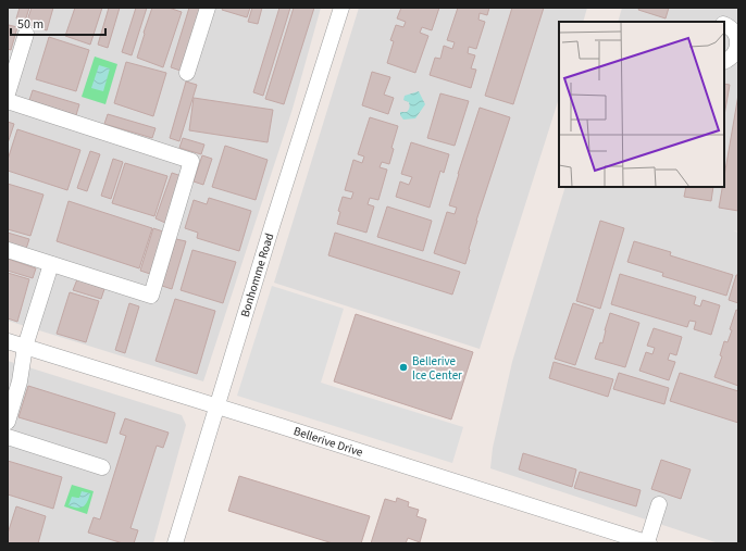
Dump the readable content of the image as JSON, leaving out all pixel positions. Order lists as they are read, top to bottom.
{
  "streets": {
    "street": ["Bonhomme Road", "Bellerive Drive"]
  },
  "crossings": [
    ["Bonhomme Road", "Bellerive Drive"]
  ],
  "places": ["Bellerive Ice Center"],
  "scale_bar": "50 m"
}
